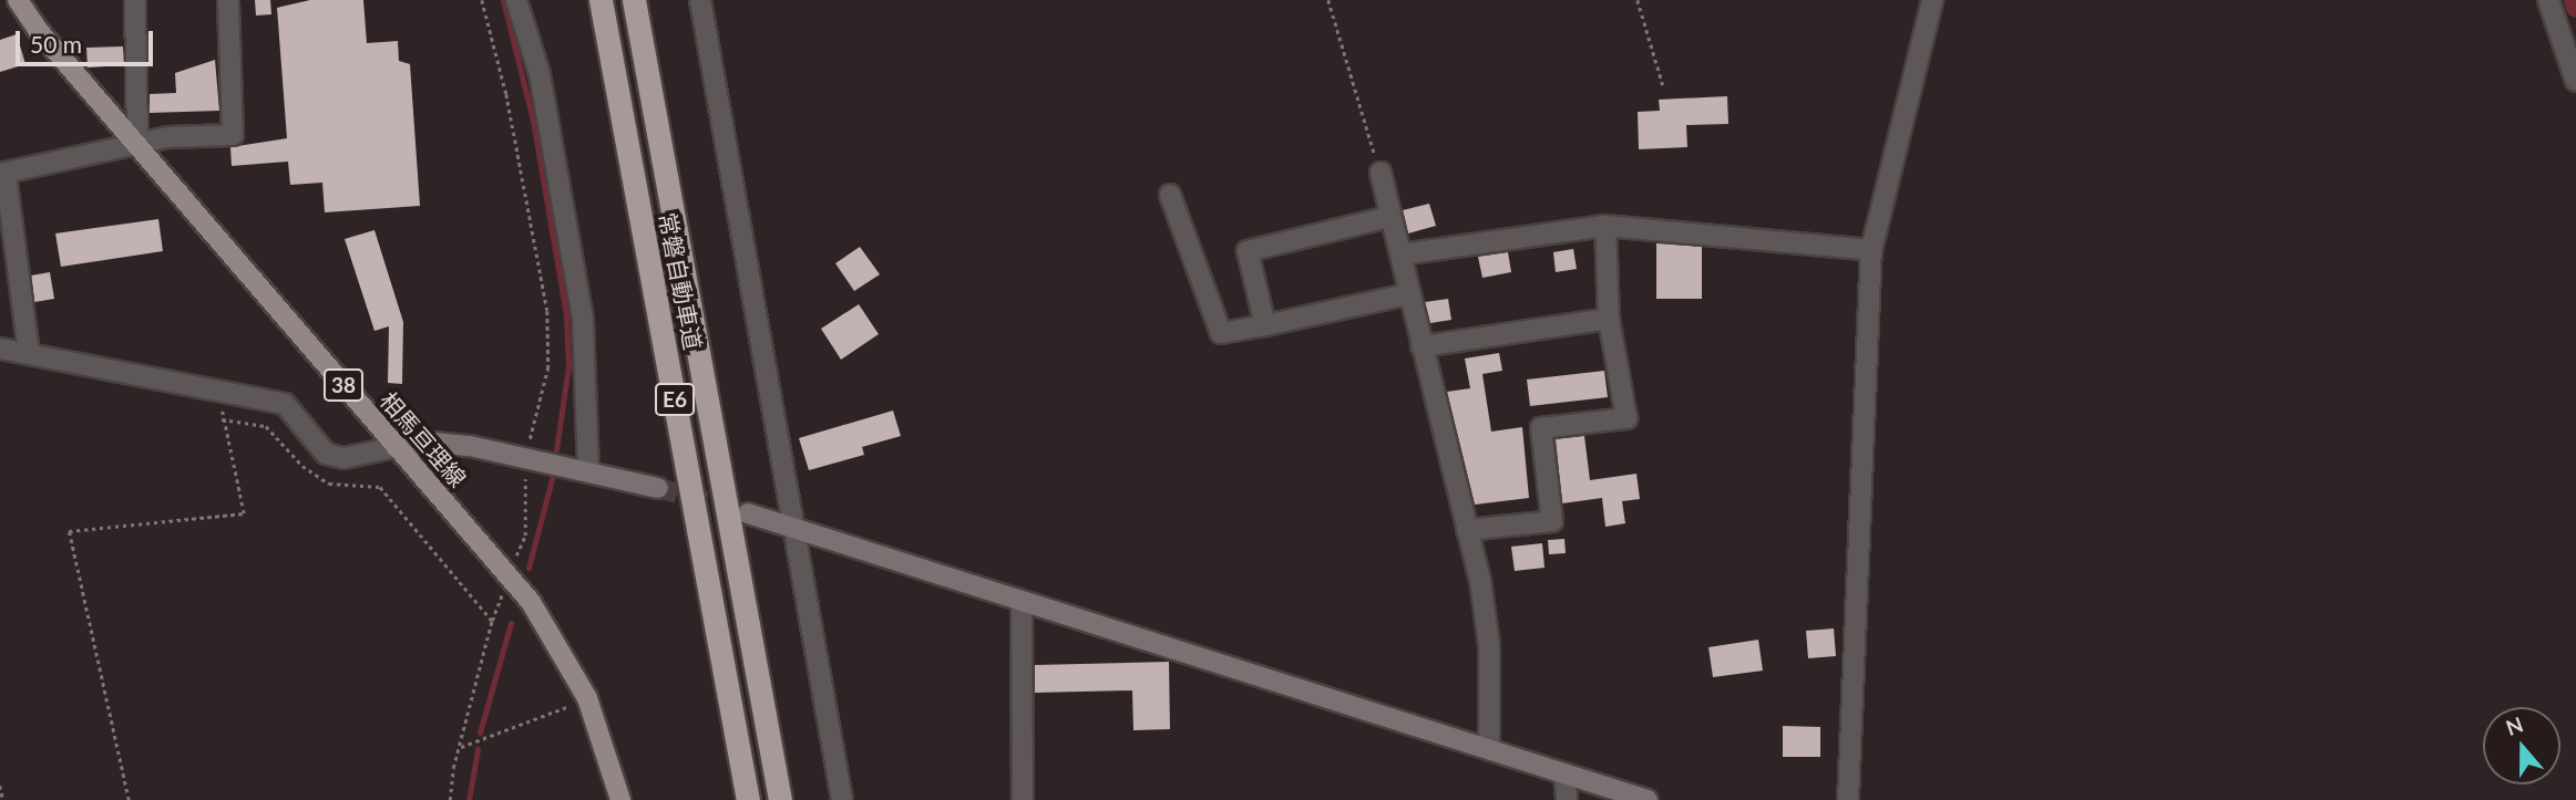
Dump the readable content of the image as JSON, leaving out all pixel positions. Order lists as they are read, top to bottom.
{
  "streets": {
    "highway": ["常磐自動車道", "E6"],
    "main road": ["38", "相馬亘理線"]
  },
  "scale_bar": "50 m",
  "north": "top"
}
